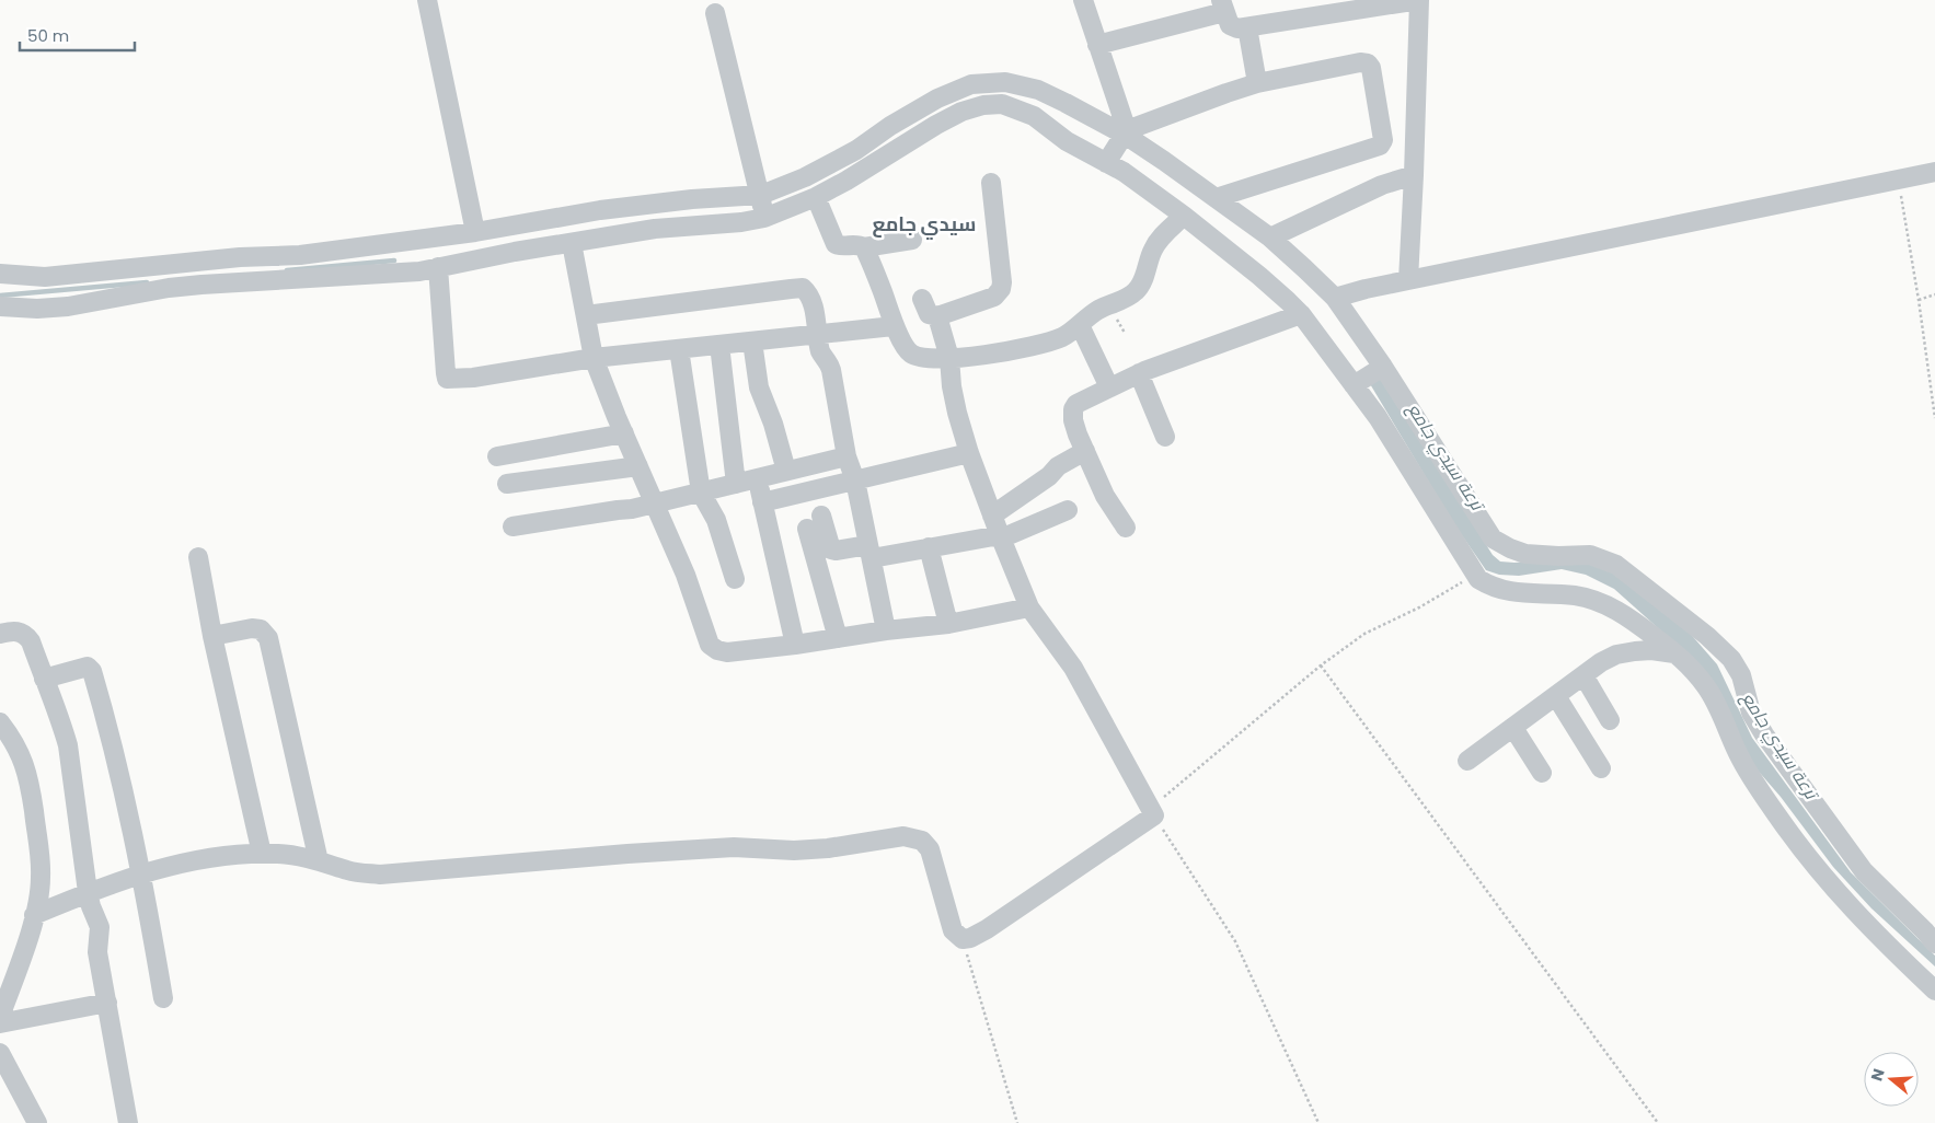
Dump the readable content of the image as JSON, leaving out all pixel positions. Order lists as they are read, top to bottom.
{
  "districts": ["سيدي جامع"],
  "water": ["ترعة سيدي جامع"],
  "scale_bar": "50 m",
  "north": "left"
}
